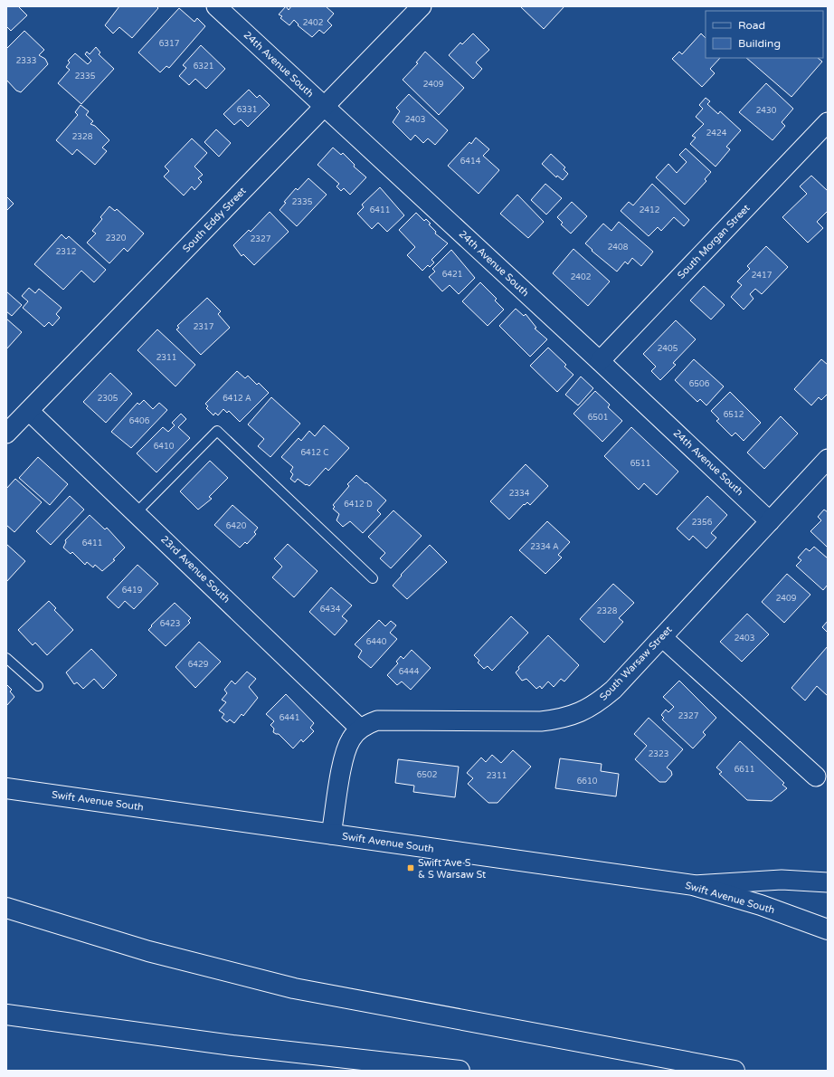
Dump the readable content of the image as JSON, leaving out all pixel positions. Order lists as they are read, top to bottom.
{
  "streets": {
    "main road": ["Swift Avenue South"],
    "street": [
      "24th Avenue South",
      "South Eddy Street",
      "South Morgan Street",
      "23rd Avenue South",
      "South Warsaw Street"
    ]
  },
  "crossings": [
    ["24th Avenue South", "South Eddy Street"],
    ["24th Avenue South", "South Morgan Street"],
    ["24th Avenue South", "South Warsaw Street"],
    ["South Eddy Street", "23rd Avenue South"],
    ["23rd Avenue South", "South Warsaw Street"],
    ["South Warsaw Street", "Swift Avenue South"]
  ],
  "places": {
    "transit": ["Swift Ave S & S Warsaw St"]
  },
  "house_numbers": [
    "2402",
    "6317",
    "2333",
    "6321",
    "2335",
    "2409",
    "6331",
    "2430",
    "2403",
    "2424",
    "2328",
    "6414",
    "2335",
    "6411",
    "2412",
    "2320",
    "2327",
    "2408",
    "2312",
    "6421",
    "2417",
    "2402",
    "2317",
    "2405",
    "2311",
    "6506",
    "2305",
    "6412 A",
    "6512",
    "6501",
    "6406",
    "6410",
    "6412 C",
    "6511",
    "2334",
    "6412 D",
    "2356",
    "6420",
    "6411",
    "2334 A",
    "6419",
    "2409",
    "6434",
    "2328",
    "6423",
    "2403",
    "6440",
    "6429",
    "6444",
    "2327",
    "6441",
    "2323",
    "6611",
    "6502",
    "2311",
    "6610"
  ],
  "legend": ["Road", "Building"]
}
